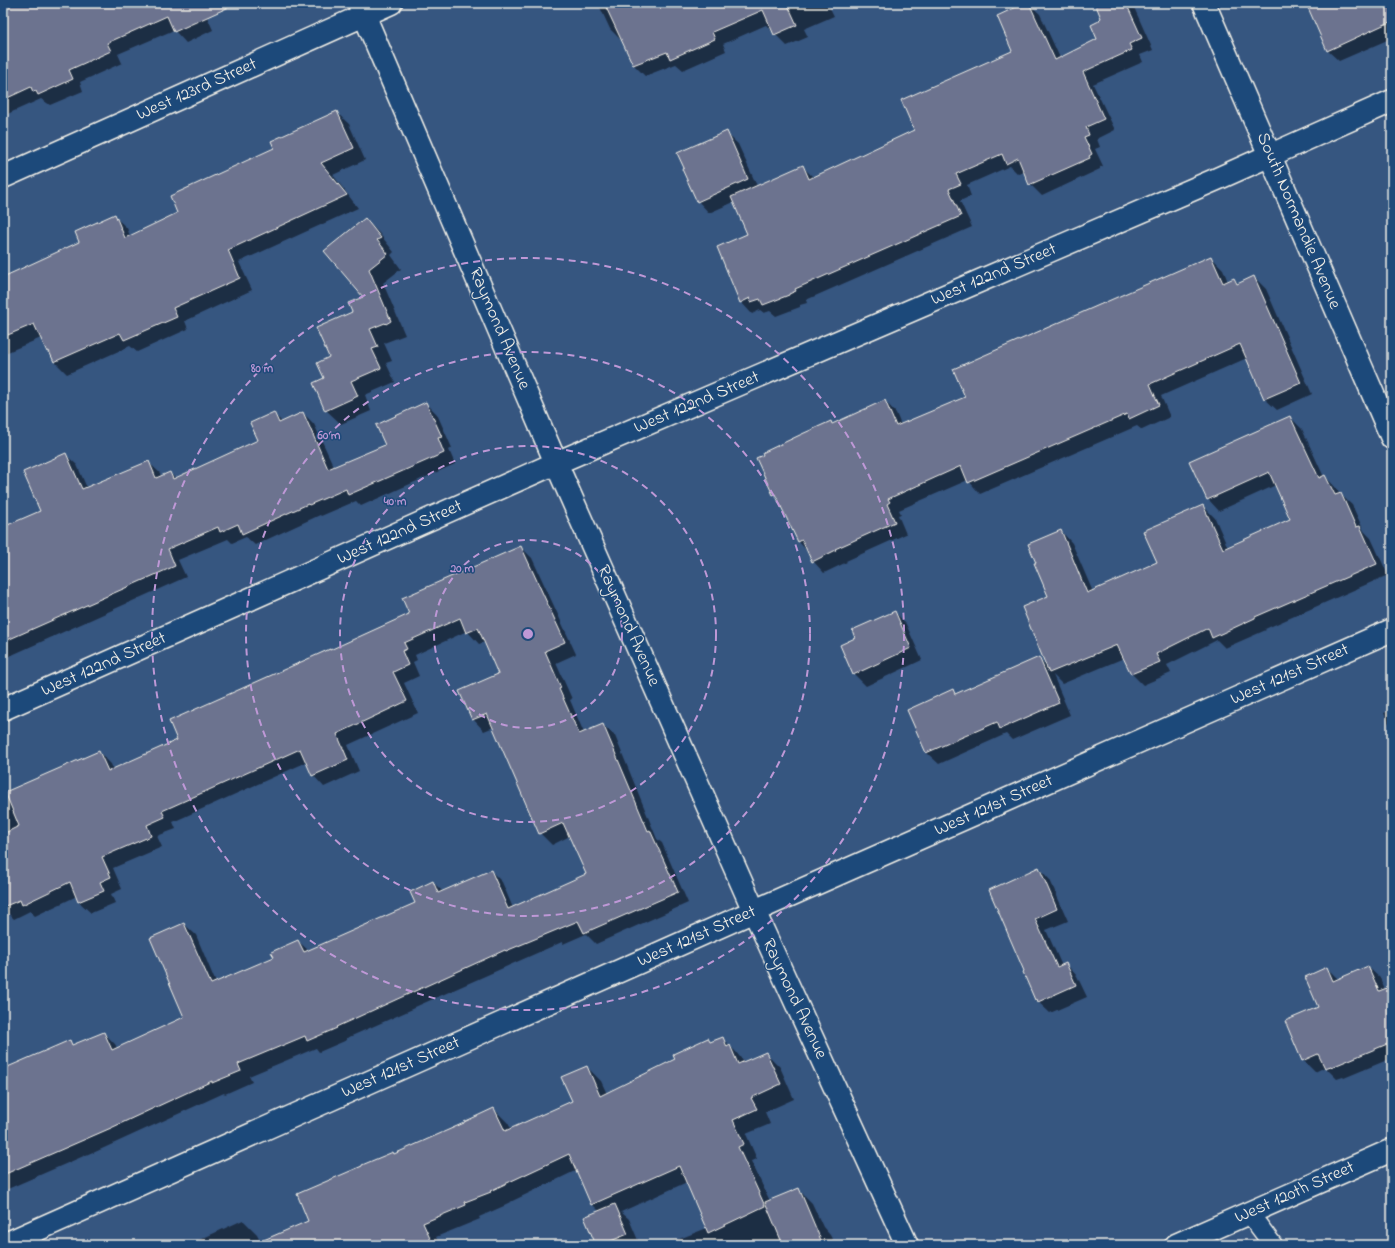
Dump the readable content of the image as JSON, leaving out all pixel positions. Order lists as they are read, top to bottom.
{
  "streets": {
    "street": [
      "West 123rd Street",
      "South Normandie Avenue",
      "West 122nd Street",
      "Raymond Avenue",
      "West 121st Street",
      "West 120th Street"
    ]
  },
  "crossings": [
    ["West 123rd Street", "Raymond Avenue"],
    ["South Normandie Avenue", "West 122nd Street"],
    ["West 122nd Street", "Raymond Avenue"],
    ["Raymond Avenue", "West 121st Street"]
  ],
  "rings": [
    "80 m",
    "60 m",
    "40 m",
    "20 m"
  ]
}
